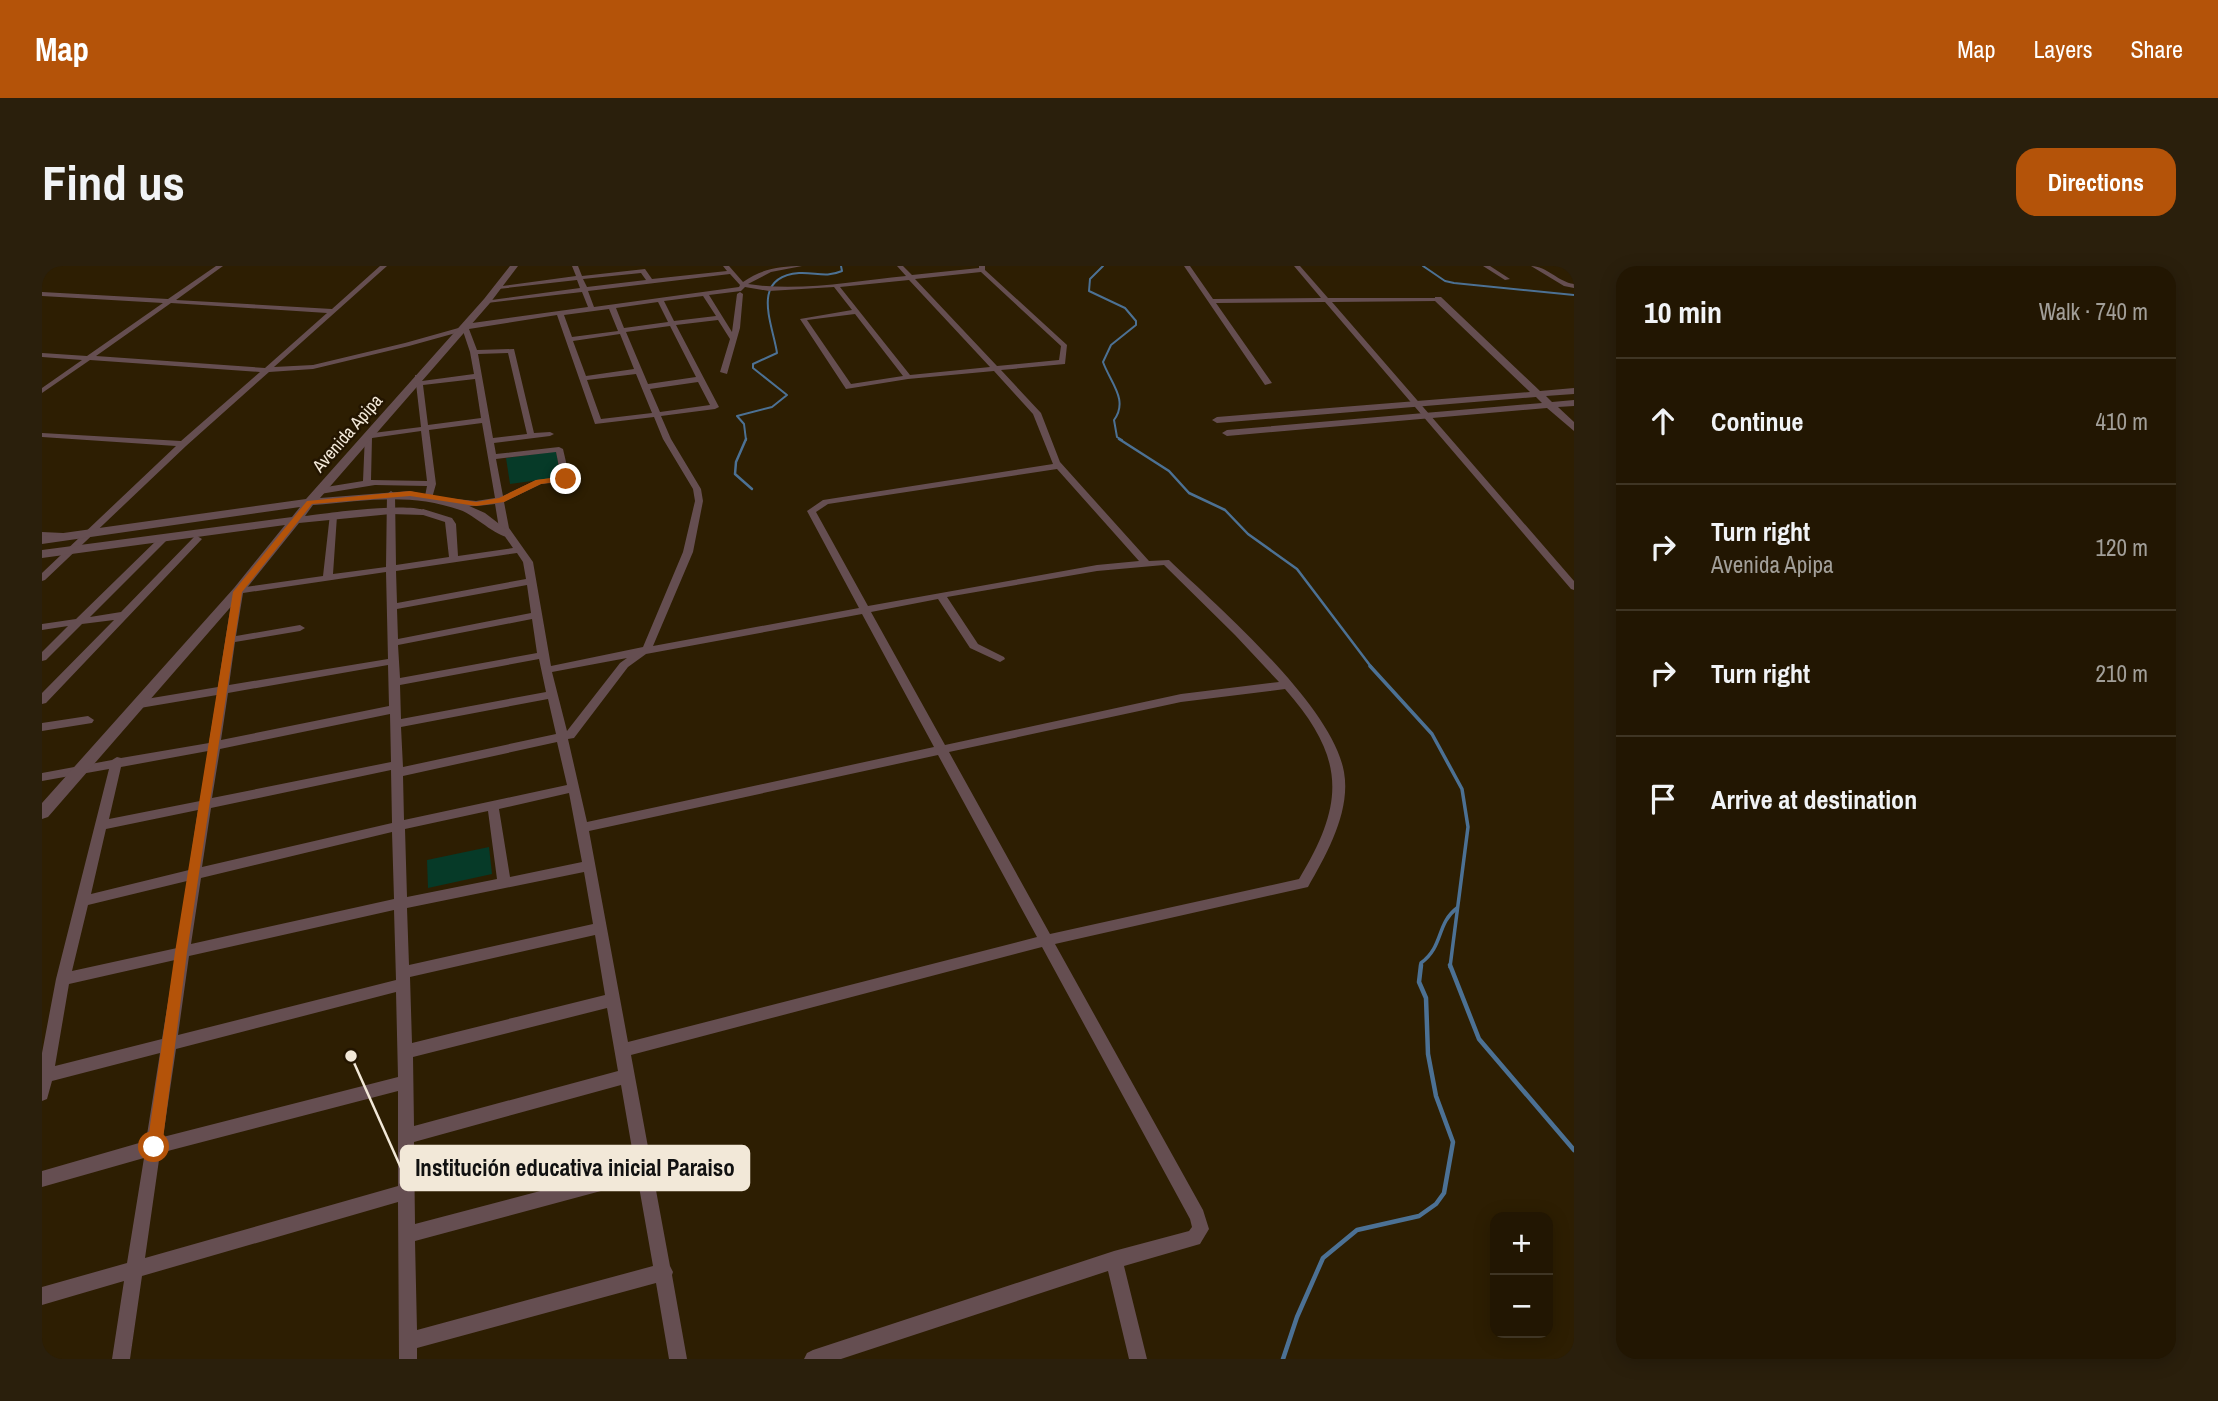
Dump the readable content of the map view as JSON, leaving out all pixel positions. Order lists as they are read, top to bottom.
{
  "streets": {
    "street": ["Avenida Apipa"]
  },
  "places": ["Institución educativa inicial Paraiso"],
  "page": {
    "header": "Map",
    "nav": ["Map", "Layers", "Share"],
    "buttons": "Directions",
    "title": "Find us",
    "heading": ["10 min", "Walk · 740 m"],
    "list": [
      ["Continue", "410 m"],
      ["Turn right", "Avenida Apipa", "120 m"],
      ["Turn right", "210 m"],
      "Arrive at destination"
    ],
    "map_buttons": ["+", "−"]
  }
}
